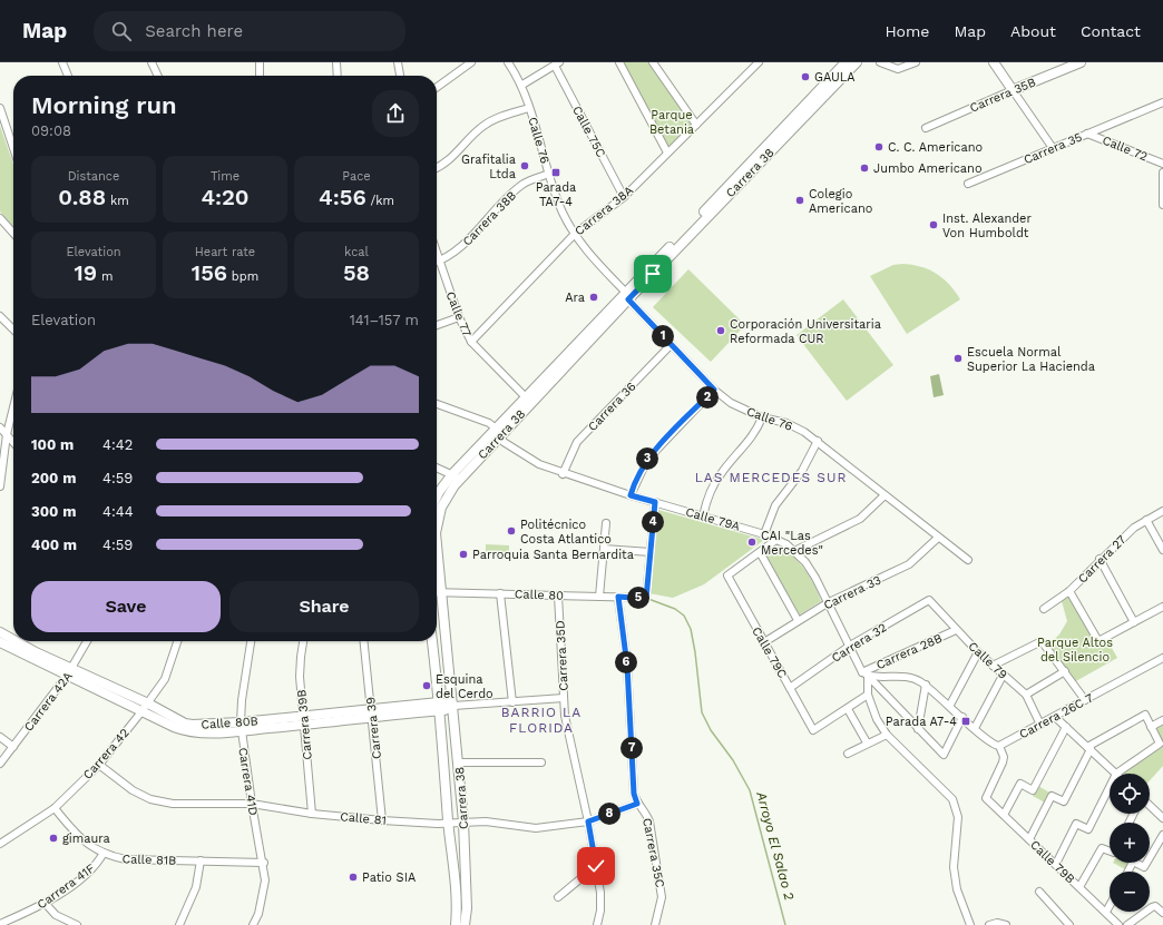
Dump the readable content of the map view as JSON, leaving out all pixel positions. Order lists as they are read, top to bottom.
{
  "streets": {
    "main road": ["Carrera 35B", "Carrera 38", "Calle 80B"],
    "street": [
      "Calle 75C",
      "Calle 76",
      "Carrera 35",
      "Calle 72",
      "Carrera 38A",
      "Carrera 38B",
      "Calle 77",
      "Carrera 36",
      "Calle 79A",
      "Carrera 27",
      "Carrera 33",
      "Calle 80",
      "Carrera 32",
      "Carrera 28B",
      "Calle 79C",
      "Carrera 35D",
      "Calle 79",
      "Carrera 42A",
      "Carrera 26C 7",
      "Carrera 39B",
      "Carrera 39",
      "Carrera 42",
      "Carrera 41D",
      "Calle 81",
      "Carrera 35C",
      "Calle 81B",
      "Calle 79B",
      "Carrera 41F"
    ]
  },
  "crossings": [
    ["Calle 75C", "Carrera 38A"],
    ["Calle 76", "Carrera 38"],
    ["Calle 76", "Carrera 38A"],
    ["Calle 76", "Carrera 38B"],
    ["Calle 76", "Carrera 36"],
    ["Calle 76", "Carrera 33"],
    ["Carrera 35", "Calle 72"],
    ["Carrera 38", "Calle 77"],
    ["Carrera 38", "Calle 79A"],
    ["Carrera 38", "Calle 80B"],
    ["Carrera 38", "Calle 81"],
    ["Carrera 38A", "Calle 77"],
    ["Carrera 38B", "Calle 77"],
    ["Carrera 36", "Calle 79A"],
    ["Calle 79A", "Carrera 33"],
    ["Calle 79A", "Carrera 32"],
    ["Calle 79A", "Carrera 28B"],
    ["Carrera 33", "Calle 79C"],
    ["Calle 80", "Carrera 35D"],
    ["Calle 80", "Carrera 35C"],
    ["Carrera 32", "Calle 79C"],
    ["Carrera 32", "Calle 79"],
    ["Carrera 28B", "Calle 79"],
    ["Carrera 35D", "Calle 80B"],
    ["Carrera 35D", "Calle 81"],
    ["Calle 79", "Carrera 26C 7"],
    ["Carrera 42A", "Calle 80B"],
    ["Carrera 26C 7", "Calle 79B"],
    ["Calle 80B", "Carrera 39B"],
    ["Calle 80B", "Carrera 39"],
    ["Calle 80B", "Carrera 42"],
    ["Calle 80B", "Carrera 41D"],
    ["Carrera 39B", "Calle 81"],
    ["Carrera 39", "Calle 81"],
    ["Carrera 42", "Calle 81"],
    ["Carrera 42", "Calle 81B"],
    ["Carrera 41D", "Calle 81"],
    ["Carrera 41D", "Calle 81B"],
    ["Calle 81", "Carrera 35C"],
    ["Calle 81B", "Carrera 41F"]
  ],
  "districts": ["LAS MERCEDES SUR", "BARRIO LA FLORIDA"],
  "water": ["Arroyo El Salao 2"],
  "parks": ["Parque Betania", "Parque Altos del Silencio"],
  "places": {
    "other": [
      "GAULA",
      "C. C. Americano",
      "Grafitalia Ltda",
      "Jumbo Americano",
      "Colegio Americano",
      "Inst. Alexander Von Humboldt",
      "Ara",
      "Corporación Universitaria Reformada CUR",
      "Escuela Normal Superior La Hacienda",
      "Politécnico Costa Atlantico",
      "CAI \"Las Mercedes\"",
      "Parroquia Santa Bernardita",
      "Esquina del Cerdo",
      "gimaura",
      "Patio SIA"
    ],
    "transit": ["Parada TA7-4", "Parada A7-4"]
  },
  "page": {
    "header": "Map",
    "search": "Search here",
    "nav": [
      "Home",
      "Map",
      "About",
      "Contact"
    ],
    "heading": ["Morning run", "09:08"],
    "stats": [
      ["Distance", "0.88 km"],
      ["Time", "4:20"],
      ["Pace", "4:56 /km"],
      ["Elevation", "19 m"],
      ["Heart rate", "156 bpm"],
      ["kcal", "58"]
    ],
    "chart": ["Elevation", "141–157 m"],
    "pins": [
      "1",
      "2",
      "3",
      "4",
      "5",
      "6",
      "7",
      "8"
    ],
    "list": [
      {
        "name": "100 m",
        "note": "4:42"
      },
      {
        "name": "200 m",
        "note": "4:59"
      },
      {
        "name": "300 m",
        "note": "4:44"
      },
      {
        "name": "400 m",
        "note": "4:59"
      }
    ],
    "buttons": ["Save", "Share"],
    "map_buttons": ["+", "−"]
  }
}
